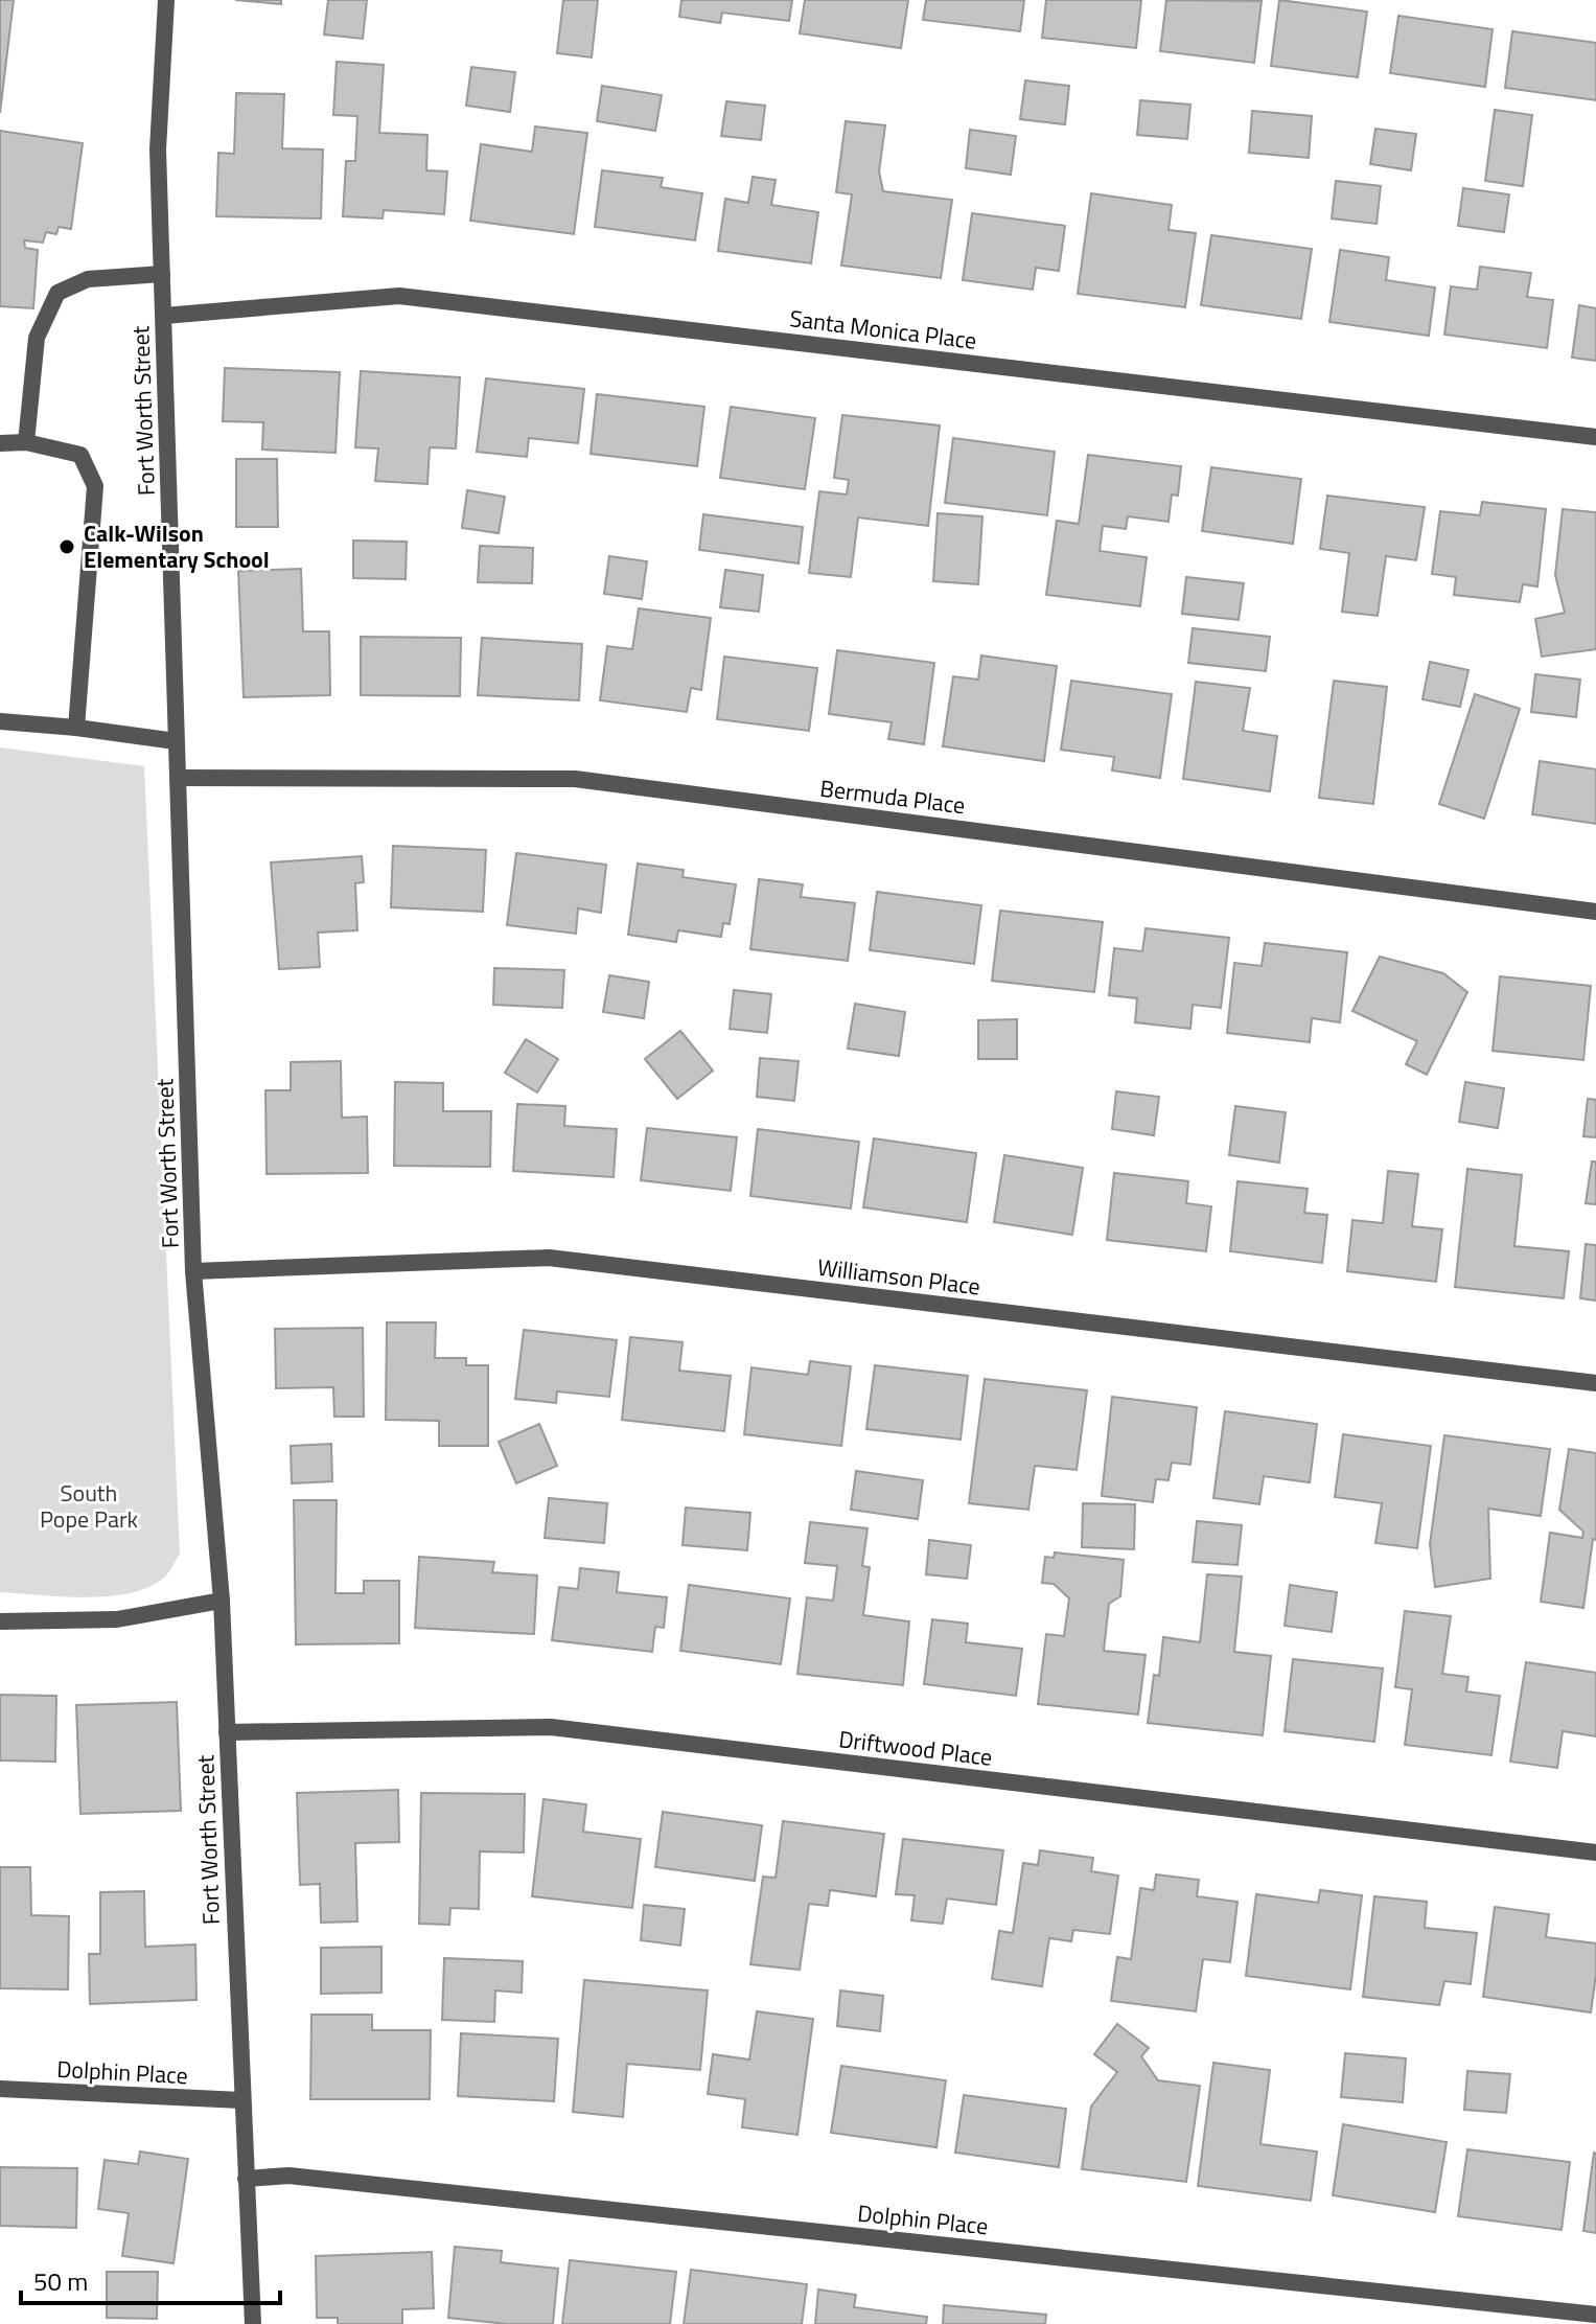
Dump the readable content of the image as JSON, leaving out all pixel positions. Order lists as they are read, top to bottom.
{
  "streets": {
    "street": [
      "Santa Monica Place",
      "Fort Worth Street",
      "Bermuda Place",
      "Williamson Place",
      "Driftwood Place",
      "Dolphin Place"
    ]
  },
  "crossings": [
    ["Santa Monica Place", "Fort Worth Street"],
    ["Fort Worth Street", "Bermuda Place"],
    ["Fort Worth Street", "Williamson Place"],
    ["Fort Worth Street", "Driftwood Place"],
    ["Fort Worth Street", "Dolphin Place"]
  ],
  "parks": ["South Pope Park"],
  "places": ["Calk-Wilson Elementary School"],
  "scale_bar": "50 m"
}
